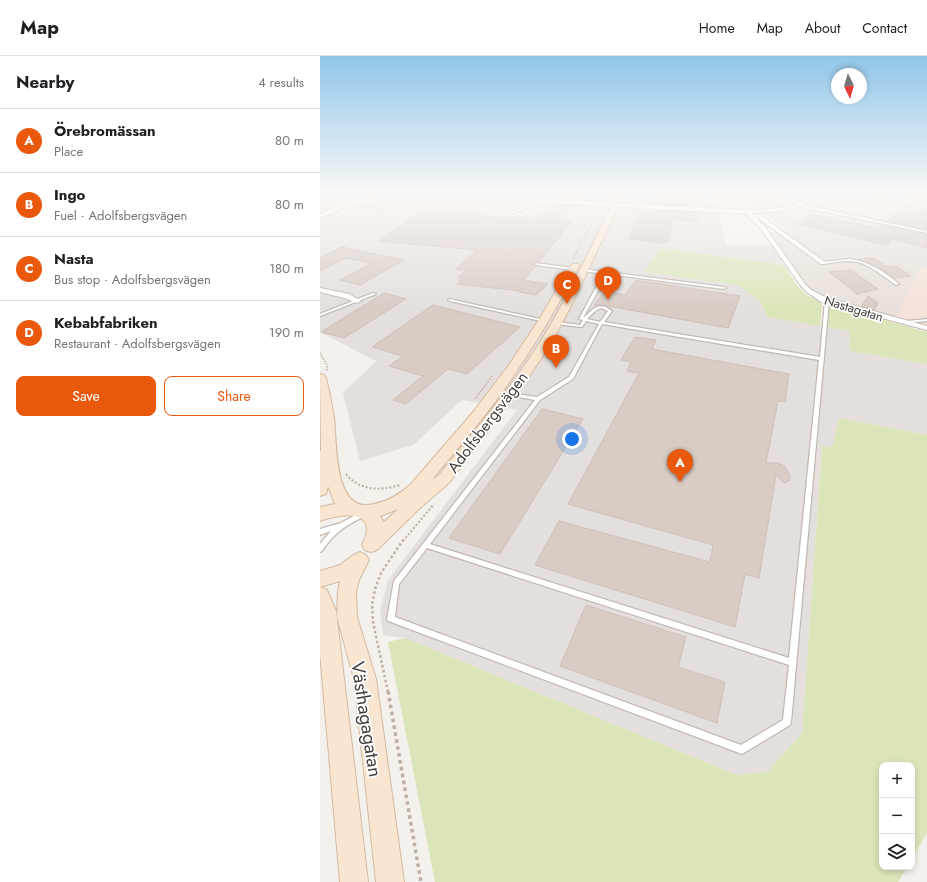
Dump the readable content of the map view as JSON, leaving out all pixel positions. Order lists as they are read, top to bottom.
{
  "streets": {
    "main road": ["Adolfsbergsvägen", "Västhagagatan"],
    "street": ["Nastagatan"]
  },
  "crossings": [
    ["Adolfsbergsvägen", "Västhagagatan"]
  ],
  "north": "bottom",
  "page": {
    "header": "Map",
    "nav": [
      "Home",
      "Map",
      "About",
      "Contact"
    ],
    "heading": ["Nearby", "4 results"],
    "list": [
      {
        "mark": "A",
        "name": "Örebromässan",
        "note": "Place",
        "value": "80 m"
      },
      {
        "mark": "B",
        "name": "Ingo",
        "note": "Fuel · Adolfsbergsvägen",
        "value": "80 m"
      },
      {
        "mark": "C",
        "name": "Nasta",
        "note": "Bus stop · Adolfsbergsvägen",
        "value": "180 m"
      },
      {
        "mark": "D",
        "name": "Kebabfabriken",
        "note": "Restaurant · Adolfsbergsvägen",
        "value": "190 m"
      }
    ],
    "pins": [
      "D",
      "C",
      "B",
      "A"
    ],
    "buttons": ["Save", "Share"],
    "map_buttons": ["+", "−"]
  }
}
